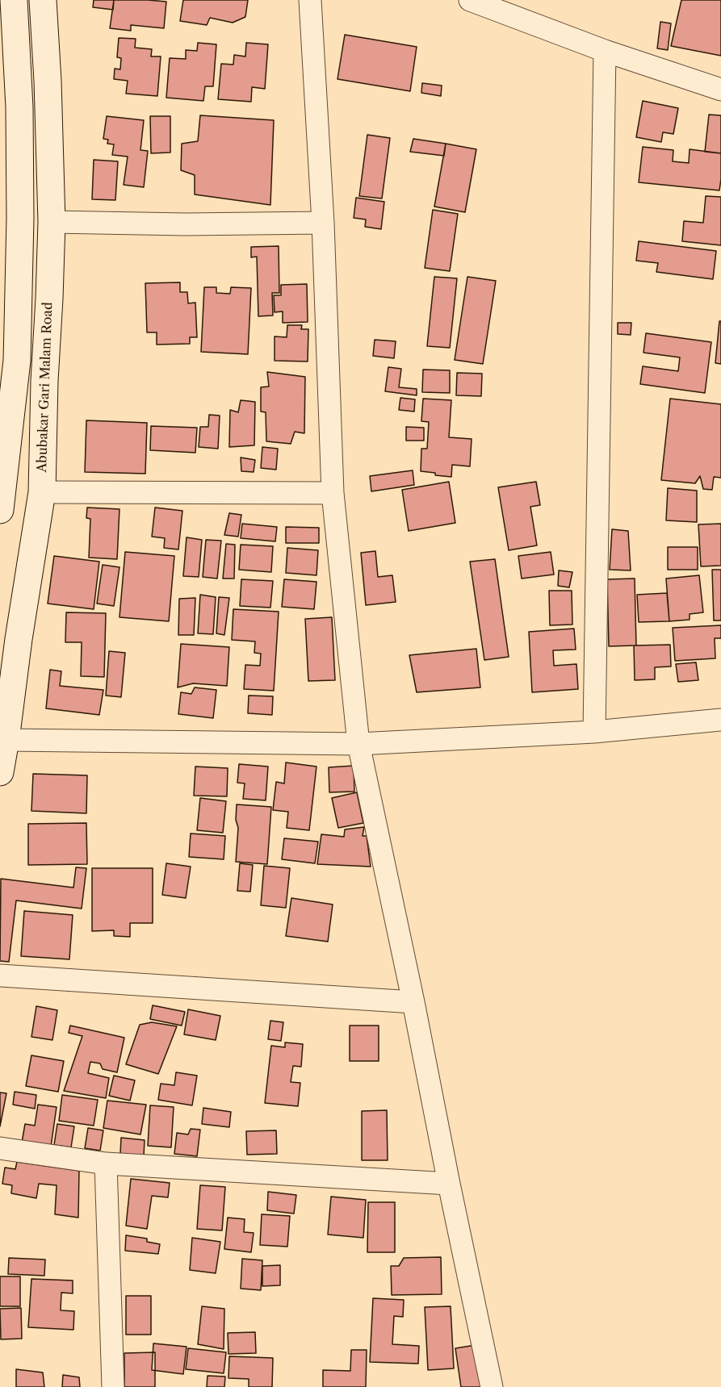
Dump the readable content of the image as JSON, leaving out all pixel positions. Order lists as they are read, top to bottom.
{
  "streets": {
    "street": ["Abubakar Gari Malam Road"]
  }
}
